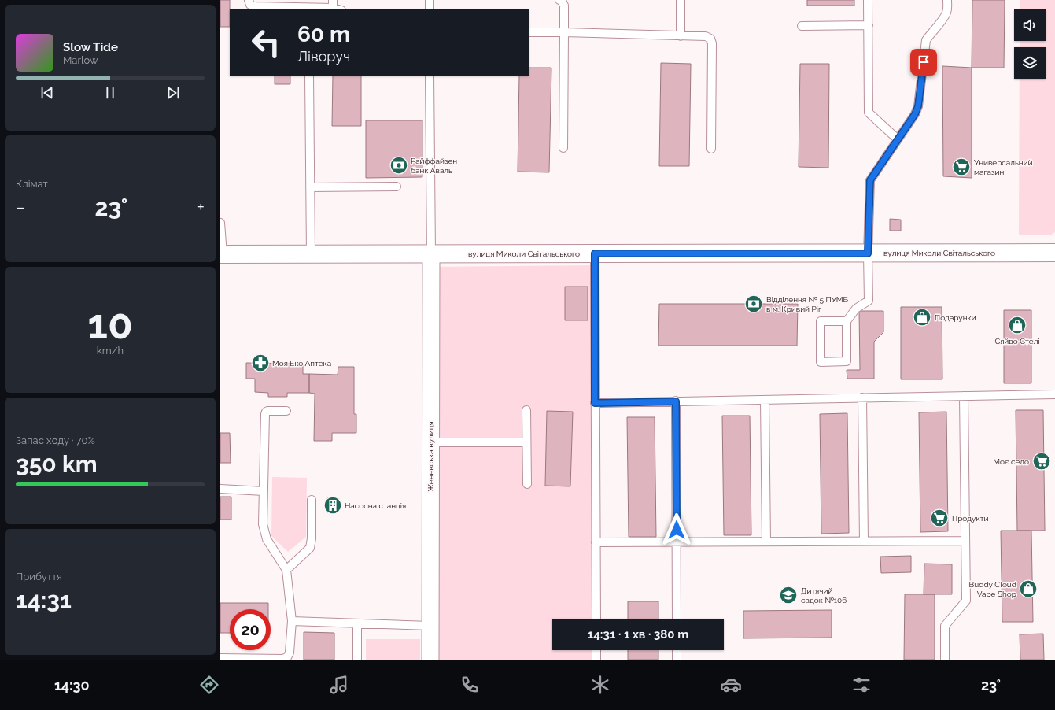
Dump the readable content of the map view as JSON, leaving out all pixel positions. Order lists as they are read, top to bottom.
{
  "streets": {
    "main road": ["вулиця Миколи Світальського"],
    "street": ["Женевська вулиця"]
  },
  "crossings": [
    ["вулиця Миколи Світальського", "Женевська вулиця"]
  ],
  "places": {
    "bank": ["Райффайзен банк Аваль", "Відділення № 5 ПУМБ в м. Кривий Ріг"],
    "supermarket": ["Универсальний магазин", "Моє село", "Продукти"],
    "shop": ["Подарунки", "Сяйво Стелі", "Buddy Cloud Vape Shop"],
    "pharmacy": ["Моя Еко Аптека"],
    "building": ["Насосна станція"],
    "school or university": ["Дитячий садок №106"]
  },
  "page": {
    "turn": ["60 m", "Ліворуч"],
    "song": ["Slow Tide", "Marlow"],
    "tile": [
      "Клімат",
      ["10", "km/h"],
      ["Запас ходу · 70%", "350 km"],
      ["Прибуття", "14:31"]
    ],
    "heat": ["−", "23°", "+"],
    "limit": "20",
    "trip": "14:31 · 1 хв · 380 m",
    "tabs": ["14:30", "23°"]
  }
}
